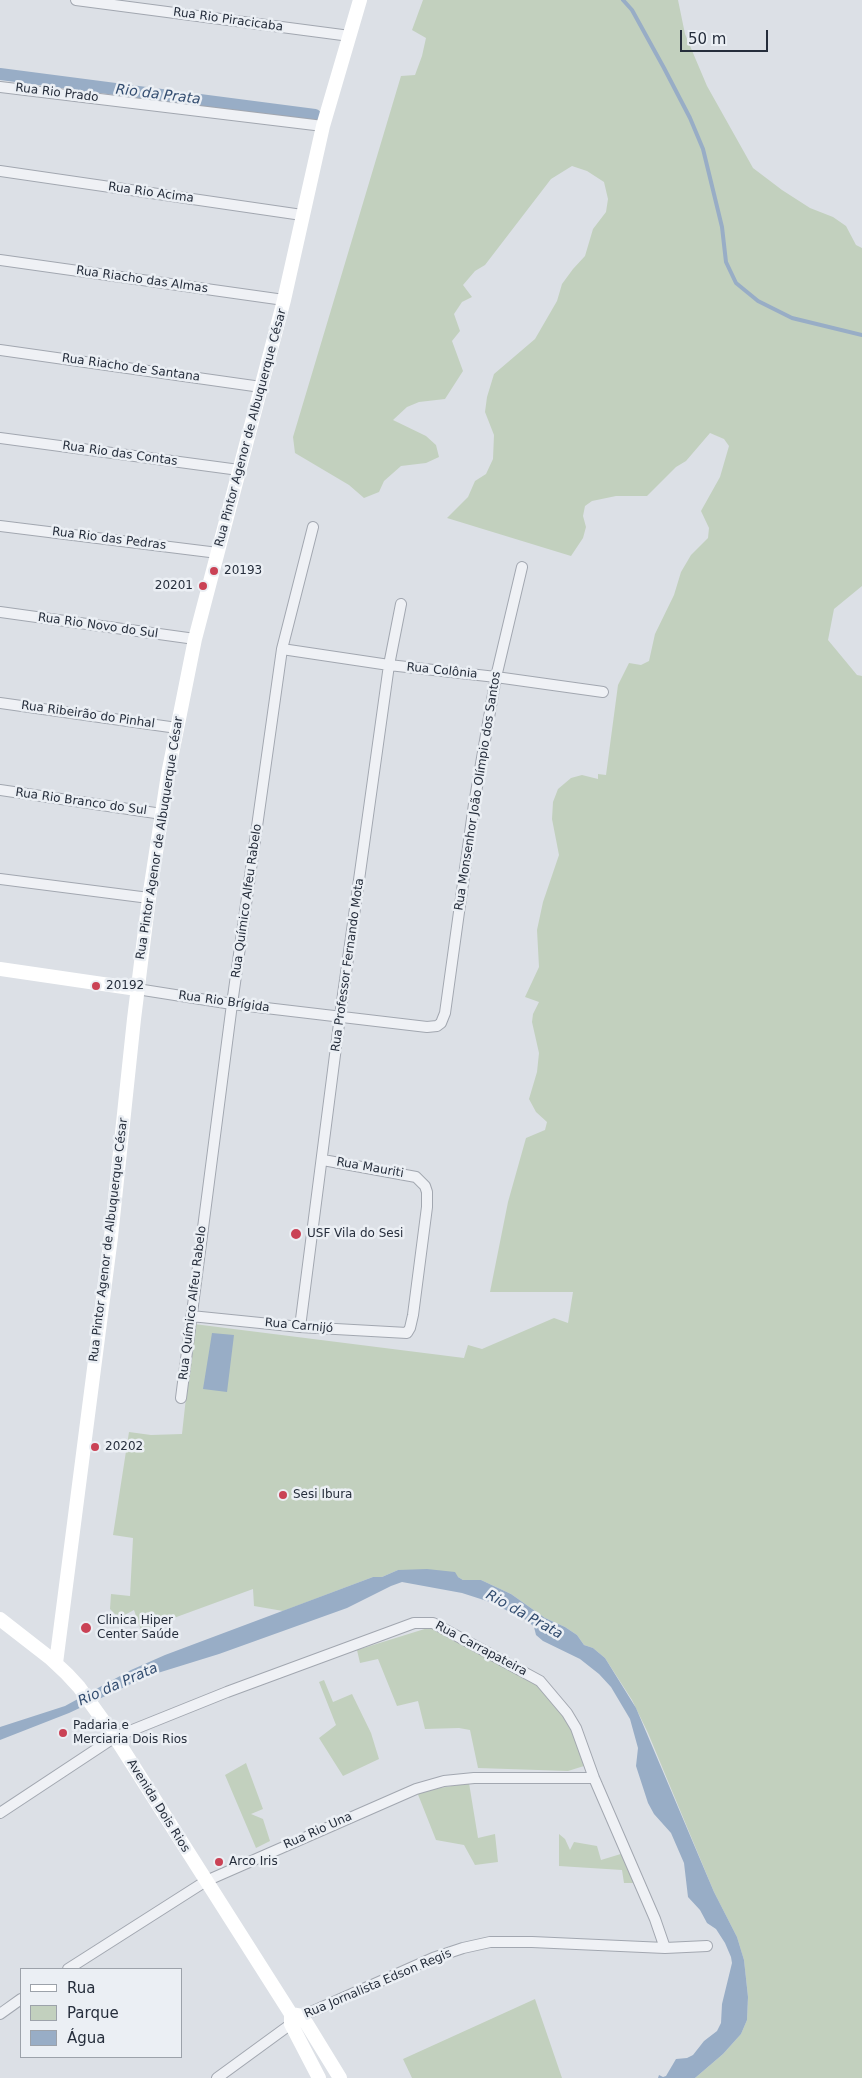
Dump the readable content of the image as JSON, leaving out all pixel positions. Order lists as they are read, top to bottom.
{
  "streets": {
    "street": [
      "Rua Rio Piracicaba",
      "Rua Rio Prado",
      "Rua Rio Acima",
      "Rua Riacho das Almas",
      "Rua Riacho de Santana",
      "Rua Pintor Agenor de Albuquerque César",
      "Rua Rio das Contas",
      "Rua Rio das Pedras",
      "Rua Rio Novo do Sul",
      "Rua Colônia",
      "Rua Ribeirão do Pinhal",
      "Rua Monsenhor João Olímpio dos Santos",
      "Rua Rio Branco do Sul",
      "Rua Químico Alfeu Rabelo",
      "Rua Professor Fernando Mota",
      "Rua Rio Brígida",
      "Rua Mauriti",
      "Rua Carnijó",
      "Rua Carrapateira",
      "Avenida Dois Rios",
      "Rua Rio Una",
      "Rua Jornalista Edson Regis"
    ]
  },
  "crossings": [
    ["Rua Rio Piracicaba", "Rua Pintor Agenor de Albuquerque César"],
    ["Rua Rio Prado", "Rua Pintor Agenor de Albuquerque César"],
    ["Rua Rio Acima", "Rua Pintor Agenor de Albuquerque César"],
    ["Rua Riacho das Almas", "Rua Pintor Agenor de Albuquerque César"],
    ["Rua Riacho de Santana", "Rua Pintor Agenor de Albuquerque César"],
    ["Rua Pintor Agenor de Albuquerque César", "Rua Rio das Contas"],
    ["Rua Pintor Agenor de Albuquerque César", "Rua Rio das Pedras"],
    ["Rua Pintor Agenor de Albuquerque César", "Rua Rio Novo do Sul"],
    ["Rua Pintor Agenor de Albuquerque César", "Rua Ribeirão do Pinhal"],
    ["Rua Pintor Agenor de Albuquerque César", "Rua Rio Branco do Sul"],
    ["Rua Pintor Agenor de Albuquerque César", "Rua Rio Brígida"],
    ["Rua Pintor Agenor de Albuquerque César", "Avenida Dois Rios"],
    ["Rua Colônia", "Rua Monsenhor João Olímpio dos Santos"],
    ["Rua Colônia", "Rua Químico Alfeu Rabelo"],
    ["Rua Colônia", "Rua Professor Fernando Mota"],
    ["Rua Monsenhor João Olímpio dos Santos", "Rua Rio Brígida"],
    ["Rua Químico Alfeu Rabelo", "Rua Rio Brígida"],
    ["Rua Químico Alfeu Rabelo", "Rua Carnijó"],
    ["Rua Professor Fernando Mota", "Rua Rio Brígida"],
    ["Rua Professor Fernando Mota", "Rua Mauriti"],
    ["Rua Professor Fernando Mota", "Rua Carnijó"],
    ["Rua Mauriti", "Rua Carnijó"],
    ["Rua Carrapateira", "Avenida Dois Rios"],
    ["Rua Carrapateira", "Rua Rio Una"],
    ["Rua Carrapateira", "Rua Jornalista Edson Regis"],
    ["Avenida Dois Rios", "Rua Rio Una"],
    ["Avenida Dois Rios", "Rua Jornalista Edson Regis"]
  ],
  "water": ["Rio da Prata"],
  "places": [
    "20193",
    "20201",
    "20192",
    "USF Vila do Sesi",
    "20202",
    "Sesi Ibura",
    "Clinica Hiper Center Saúde",
    "Padaria e Merciaria Dois Rios",
    "Arco Iris"
  ],
  "legend": ["Rua", "Parque", "Água"],
  "scale_bar": "50 m"
}
